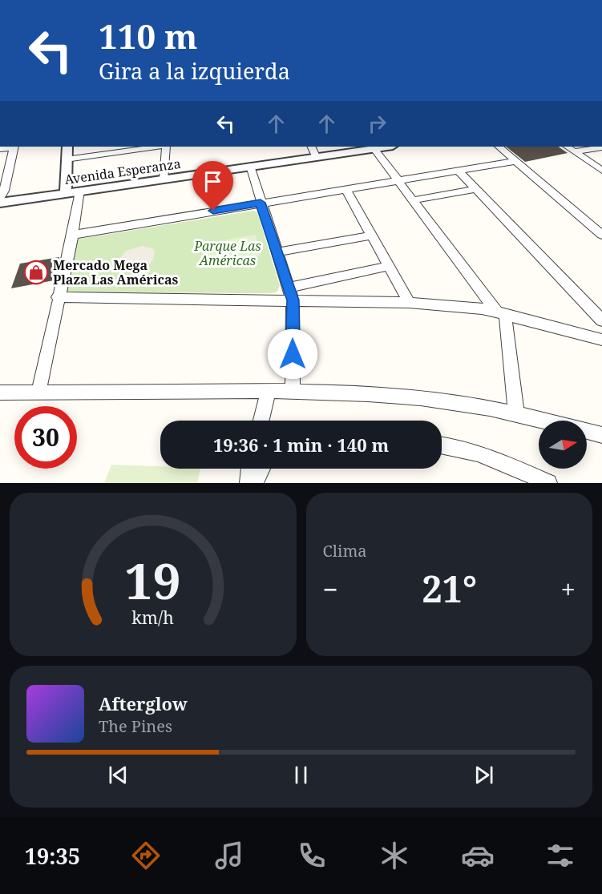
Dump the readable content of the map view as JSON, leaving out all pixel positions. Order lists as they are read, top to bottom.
{
  "streets": {
    "street": ["Avenida Esperanza"]
  },
  "parks": ["Parque Las Américas"],
  "places": {
    "shop": ["Mercado Mega Plaza Las Américas"]
  },
  "north": "right",
  "page": {
    "turn": ["110 m", "Gira a la izquierda"],
    "limit": "30",
    "trip": "19:36 · 1 min · 140 m",
    "tile": "Clima",
    "heat": ["−", "21°", "+"],
    "song": ["Afterglow", "The Pines"],
    "tabs": "19:35",
    "gauge": ["19", "km/h"]
  }
}
